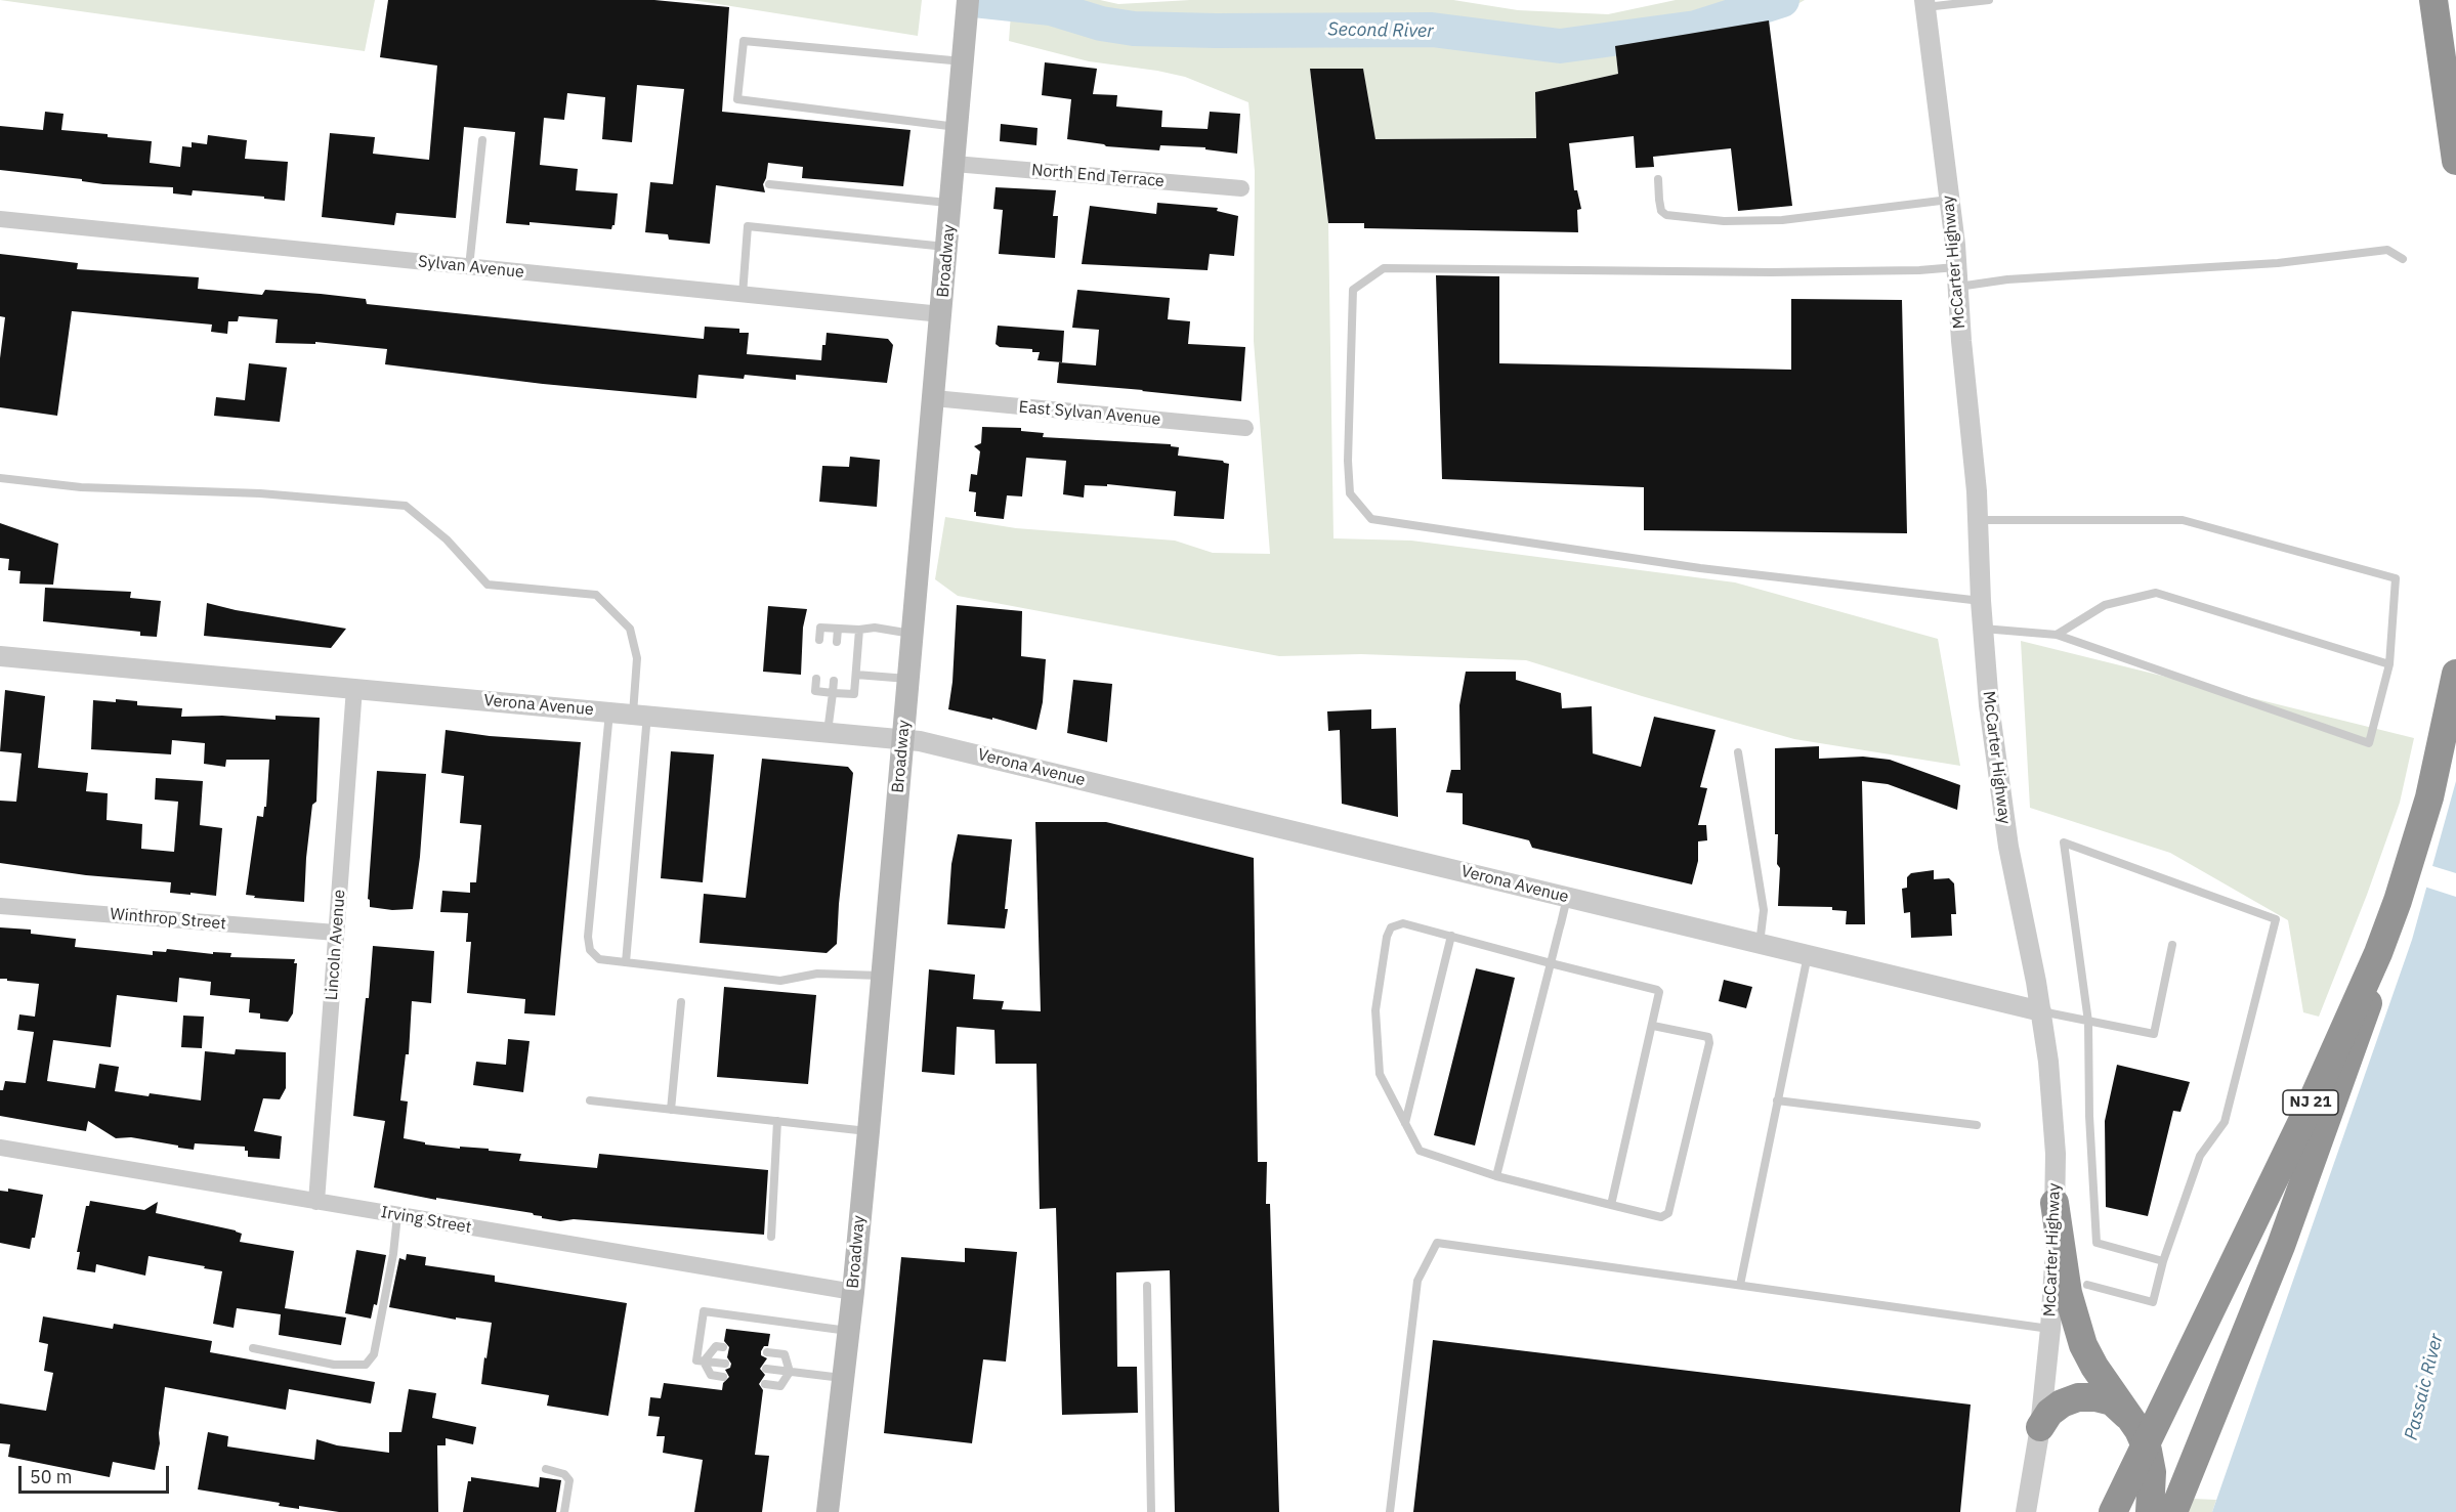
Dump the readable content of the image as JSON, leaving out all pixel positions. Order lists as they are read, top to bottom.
{
  "streets": {
    "highway": ["NJ 21"],
    "main road": ["Broadway"],
    "street": [
      "North End Terrace",
      "McCarter Highway",
      "Sylvan Avenue",
      "East Sylvan Avenue",
      "Verona Avenue",
      "Winthrop Street",
      "Lincoln Avenue",
      "Irving Street"
    ]
  },
  "crossings": [
    ["North End Terrace", "Broadway"],
    ["Broadway", "Sylvan Avenue"],
    ["Broadway", "East Sylvan Avenue"],
    ["Broadway", "Verona Avenue"],
    ["Broadway", "Irving Street"],
    ["McCarter Highway", "Verona Avenue"],
    ["Verona Avenue", "Lincoln Avenue"],
    ["Winthrop Street", "Lincoln Avenue"],
    ["Lincoln Avenue", "Irving Street"]
  ],
  "water": ["Second River", "Passaic River"],
  "scale_bar": "50 m"
}
